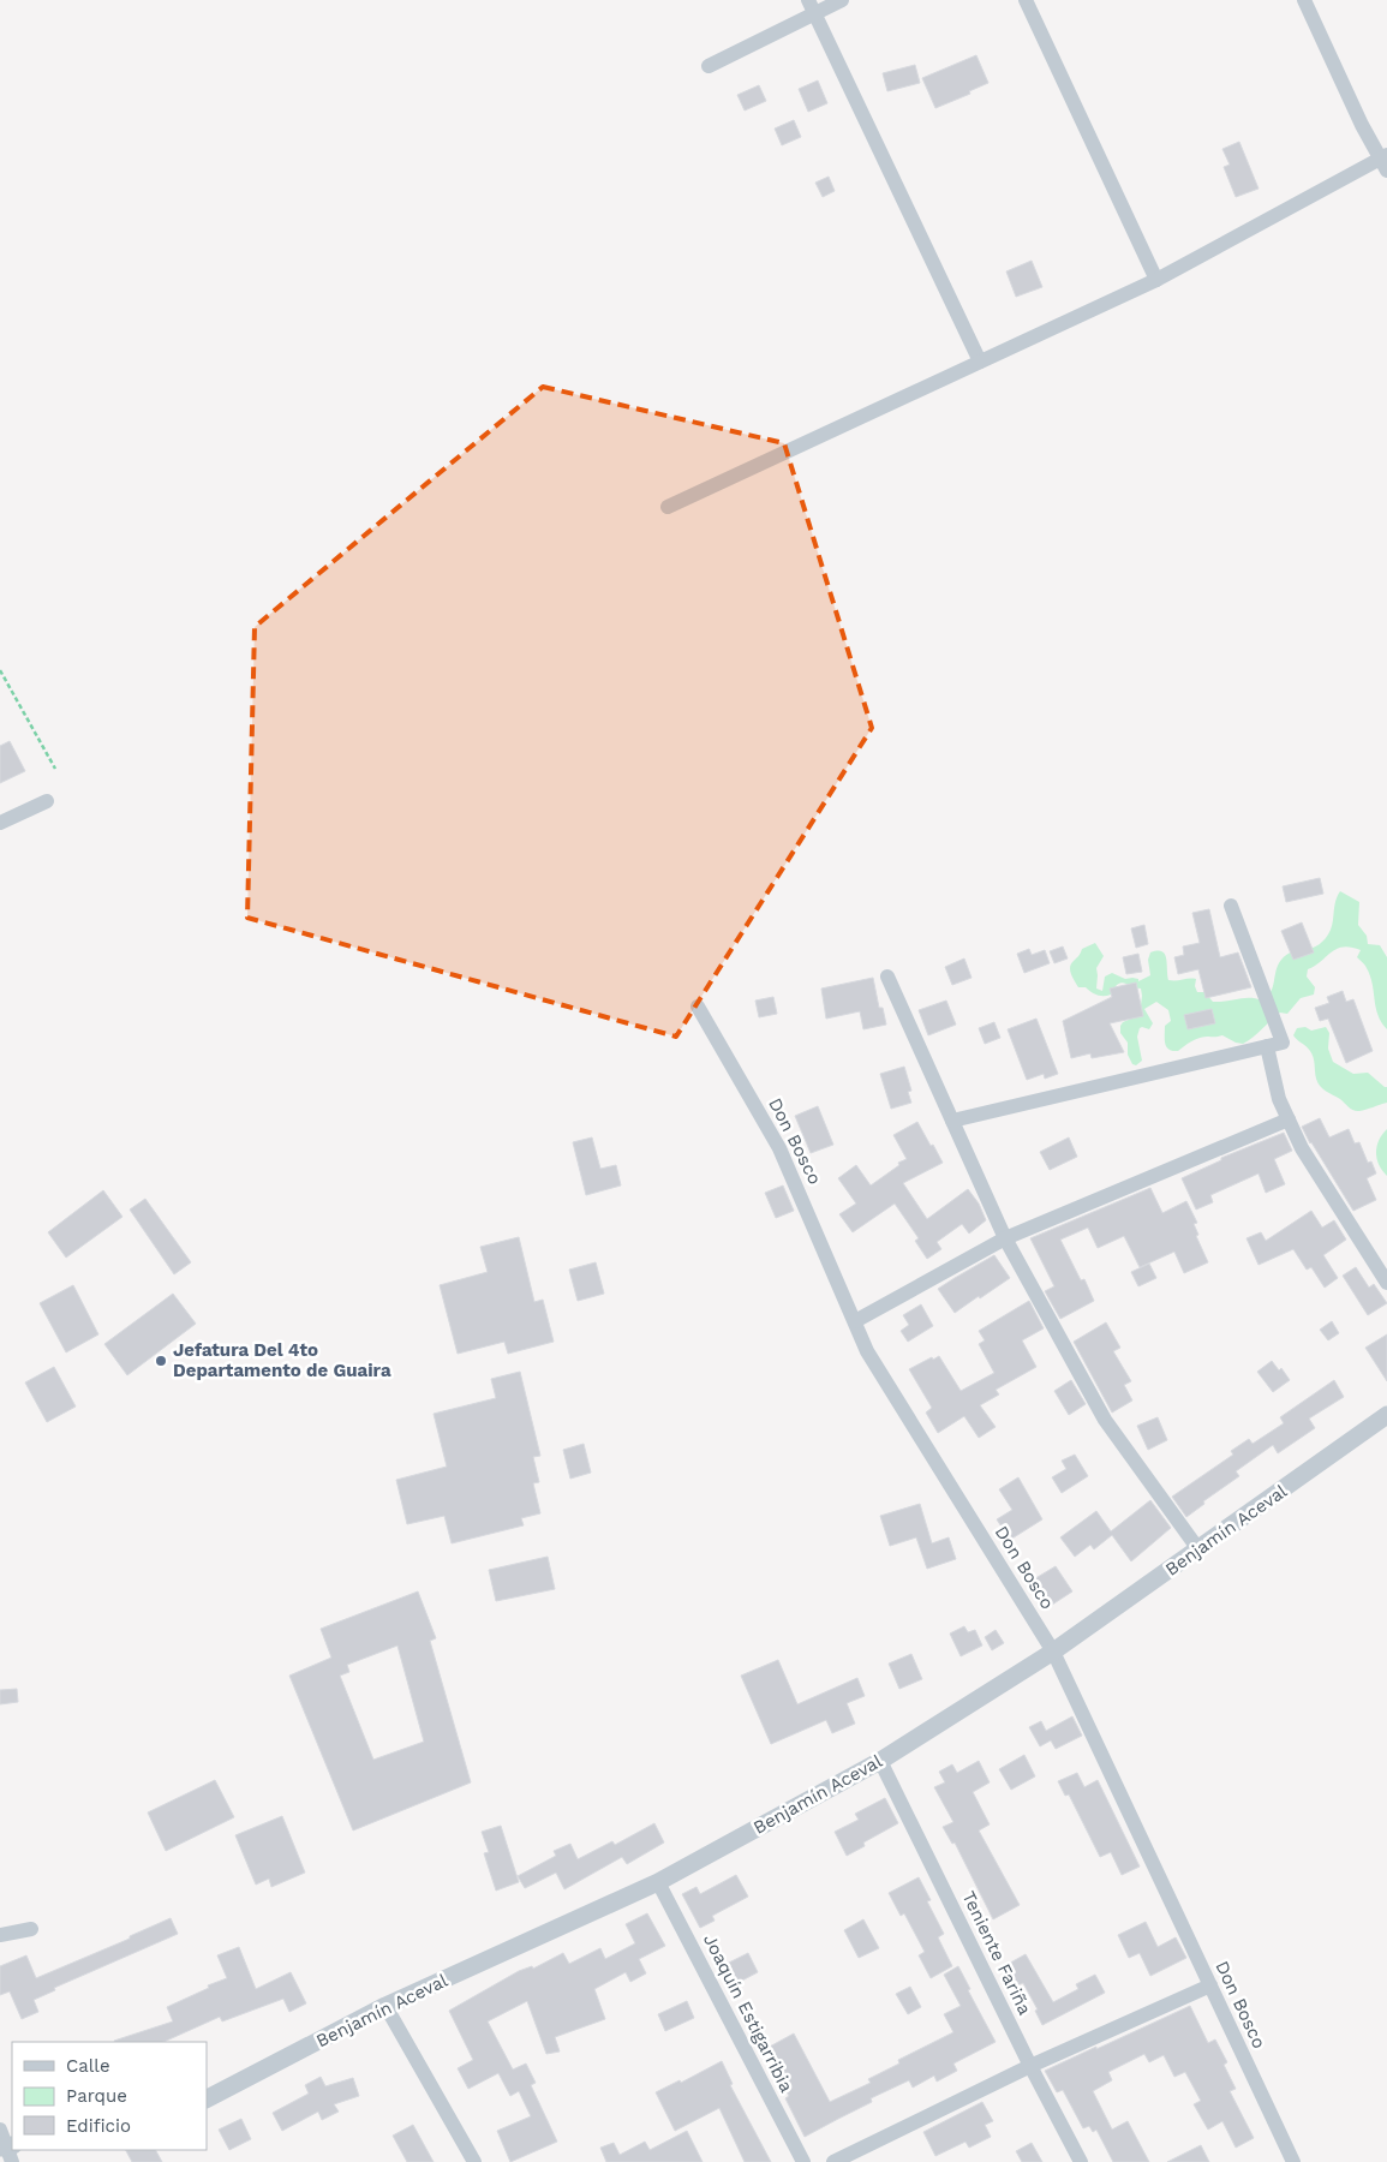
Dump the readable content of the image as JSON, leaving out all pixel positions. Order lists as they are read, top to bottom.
{
  "streets": {
    "street": [
      "Don Bosco",
      "Benjamín Aceval",
      "Teniente Fariña",
      "Joaquín Estigarribia"
    ]
  },
  "crossings": [
    ["Don Bosco", "Benjamín Aceval"],
    ["Benjamín Aceval", "Teniente Fariña"],
    ["Benjamín Aceval", "Joaquín Estigarribia"]
  ],
  "places": ["Jefatura Del 4to Departamento de Guaira"],
  "legend": ["Calle", "Parque", "Edificio"]
}
